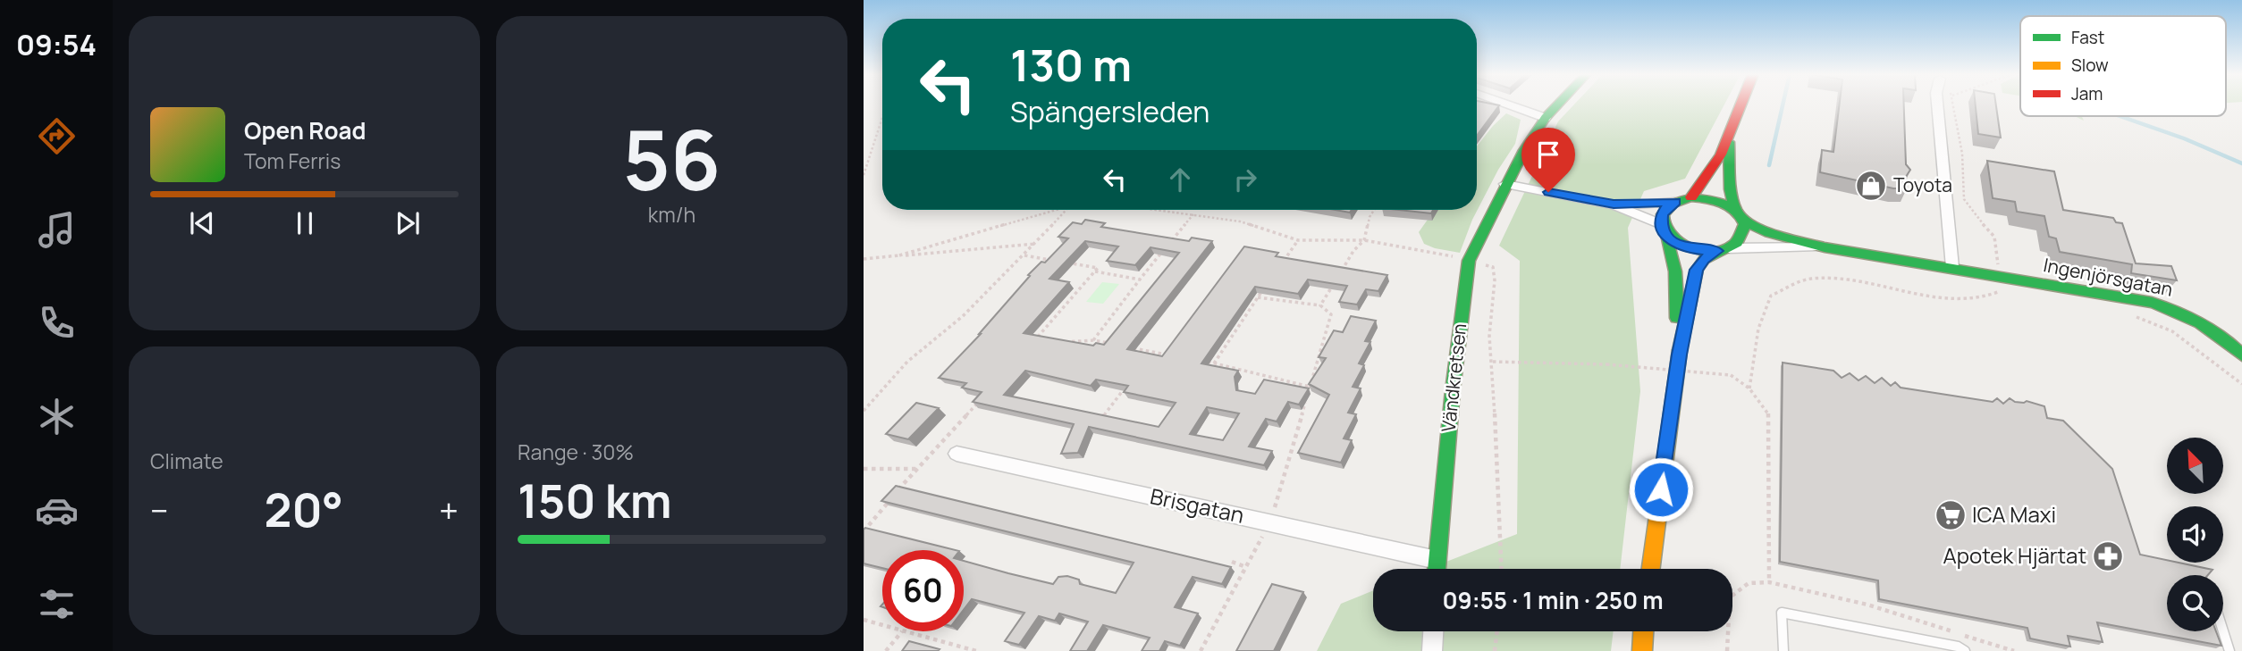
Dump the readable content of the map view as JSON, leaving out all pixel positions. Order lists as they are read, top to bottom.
{
  "streets": {
    "main road": ["Ingenjörsgatan", "Vändkretsen"],
    "street": ["Brisgatan"]
  },
  "crossings": [
    ["Vändkretsen", "Brisgatan"]
  ],
  "places": {
    "shop": ["Toyota"],
    "supermarket": ["ICA Maxi"],
    "pharmacy": ["Apotek Hjärtat"]
  },
  "legend": ["Fast", "Slow", "Jam"],
  "north": "top left",
  "page": {
    "tabs": "09:54",
    "tile": [
      ["56", "km/h"],
      "Climate",
      ["Range · 30%", "150 km"]
    ],
    "turn": ["130 m", "Spängersleden"],
    "song": ["Open Road", "Tom Ferris"],
    "heat": ["−", "20°", "+"],
    "limit": "60",
    "trip": "09:55 · 1 min · 250 m"
  }
}
